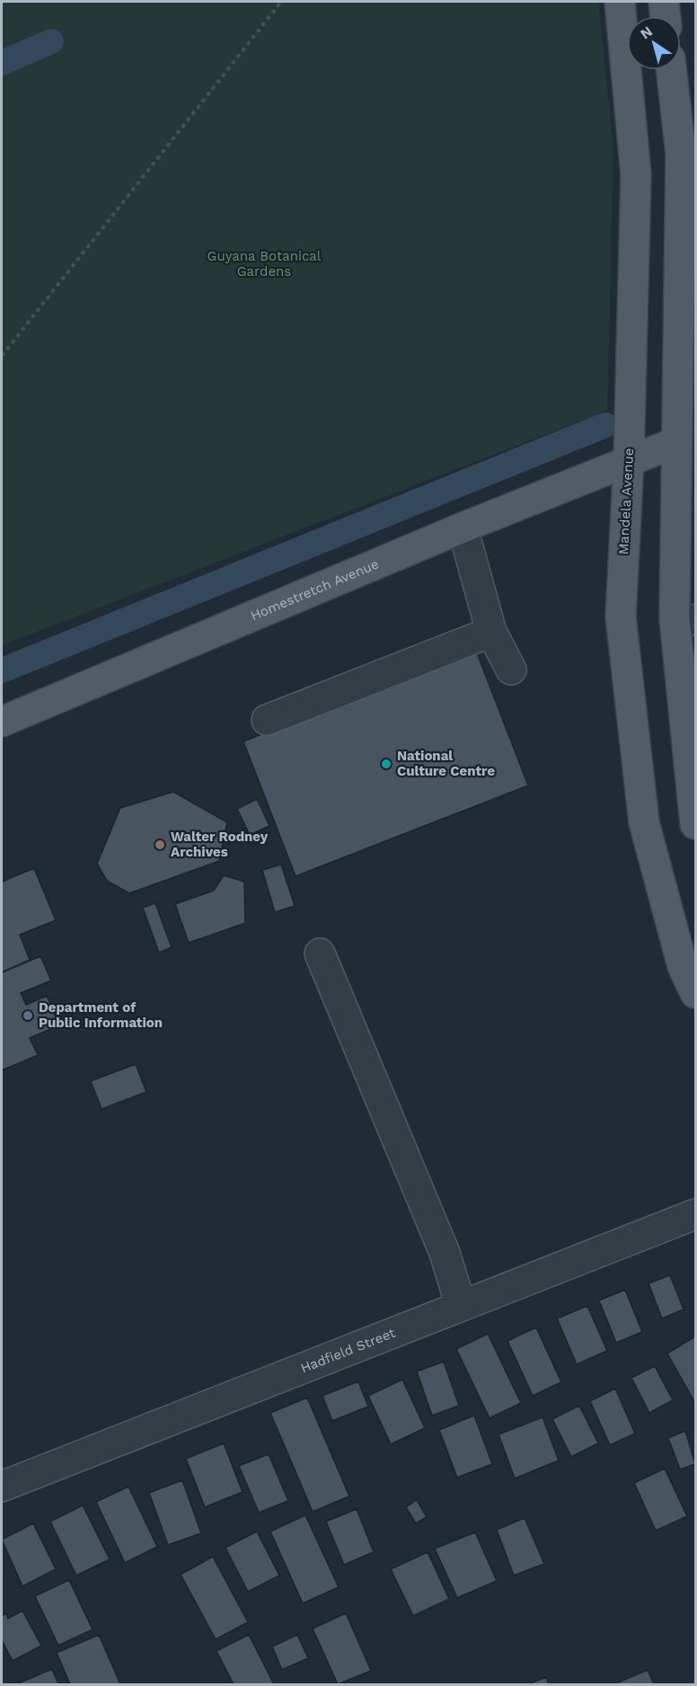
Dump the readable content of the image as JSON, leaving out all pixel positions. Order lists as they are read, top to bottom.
{
  "streets": {
    "main road": ["Mandela Avenue", "Homestretch Avenue"],
    "street": ["Hadfield Street"]
  },
  "crossings": [
    ["Mandela Avenue", "Homestretch Avenue"]
  ],
  "parks": ["Guyana Botanical Gardens"],
  "places": ["National Culture Centre", "Walter Rodney Archives", "Department of Public Information"],
  "north": "top left"
}
